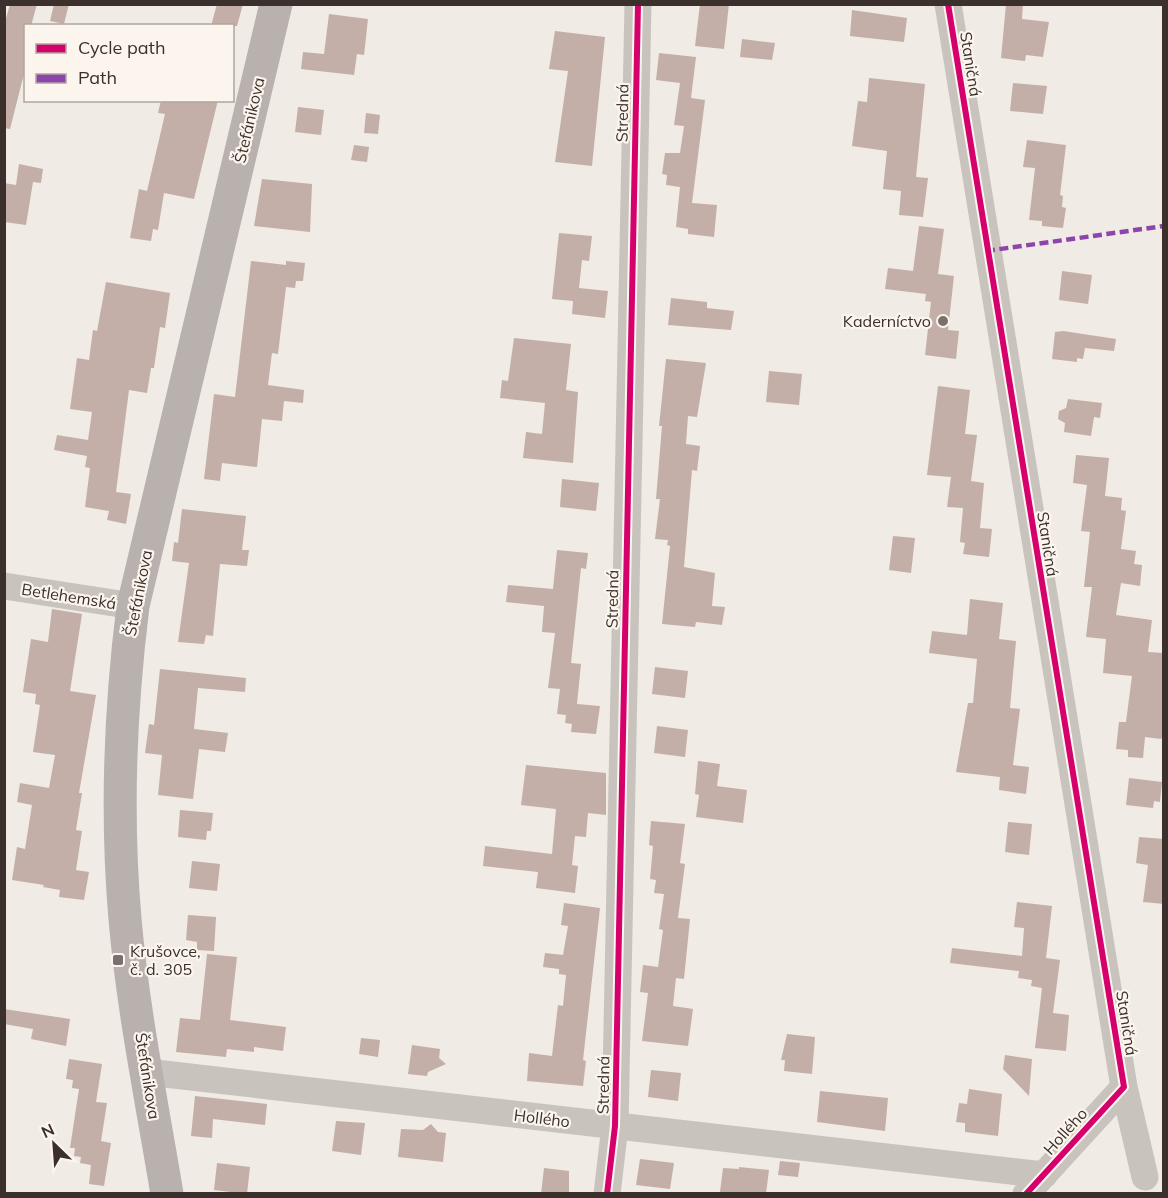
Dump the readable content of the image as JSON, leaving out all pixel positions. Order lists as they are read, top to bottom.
{
  "streets": {
    "main road": ["Štefánikova"],
    "street": [
      "Staničná",
      "Stredná",
      "Betlehemská",
      "Hollého"
    ]
  },
  "crossings": [
    ["Staničná", "Hollého"],
    ["Stredná", "Hollého"],
    ["Štefánikova", "Betlehemská"],
    ["Štefánikova", "Hollého"]
  ],
  "places": {
    "other": ["Kaderníctvo"],
    "transit": ["Krušovce, č. d. 305"]
  },
  "legend": ["Cycle path", "Path"],
  "north": "top left"
}
